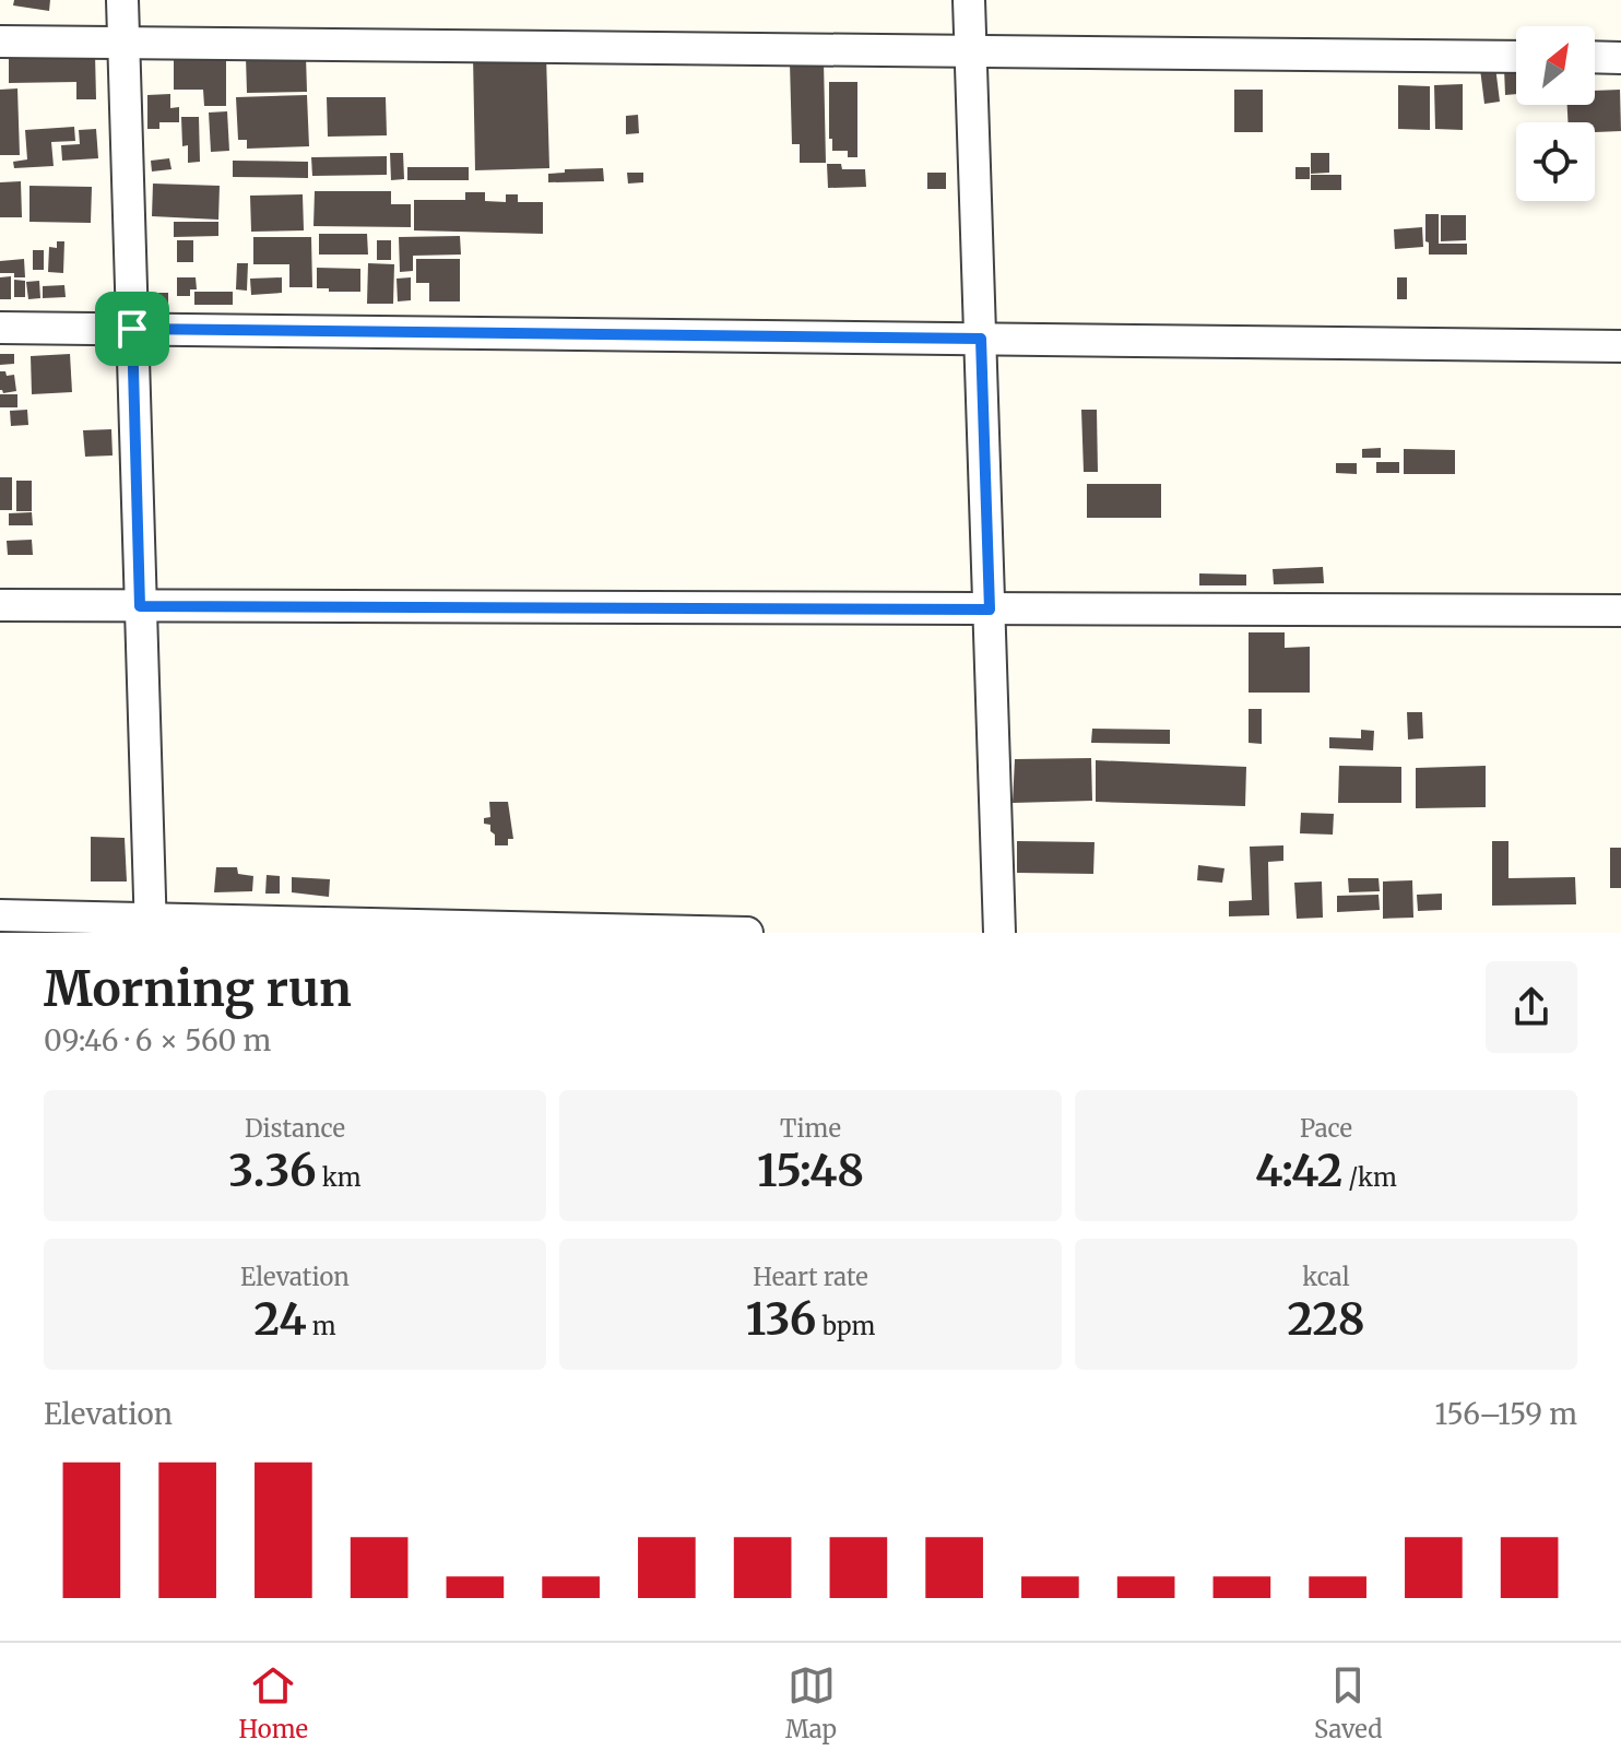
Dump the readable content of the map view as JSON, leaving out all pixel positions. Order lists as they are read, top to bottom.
{
  "north": "top right",
  "page": {
    "heading": ["Morning run", "09:46 · 6 × 560 m"],
    "stats": [
      ["Distance", "3.36 km"],
      ["Time", "15:48"],
      ["Pace", "4:42 /km"],
      ["Elevation", "24 m"],
      ["Heart rate", "136 bpm"],
      ["kcal", "228"]
    ],
    "chart": ["Elevation", "156–159 m"],
    "tabs": ["Home", "Map", "Saved"]
  }
}
